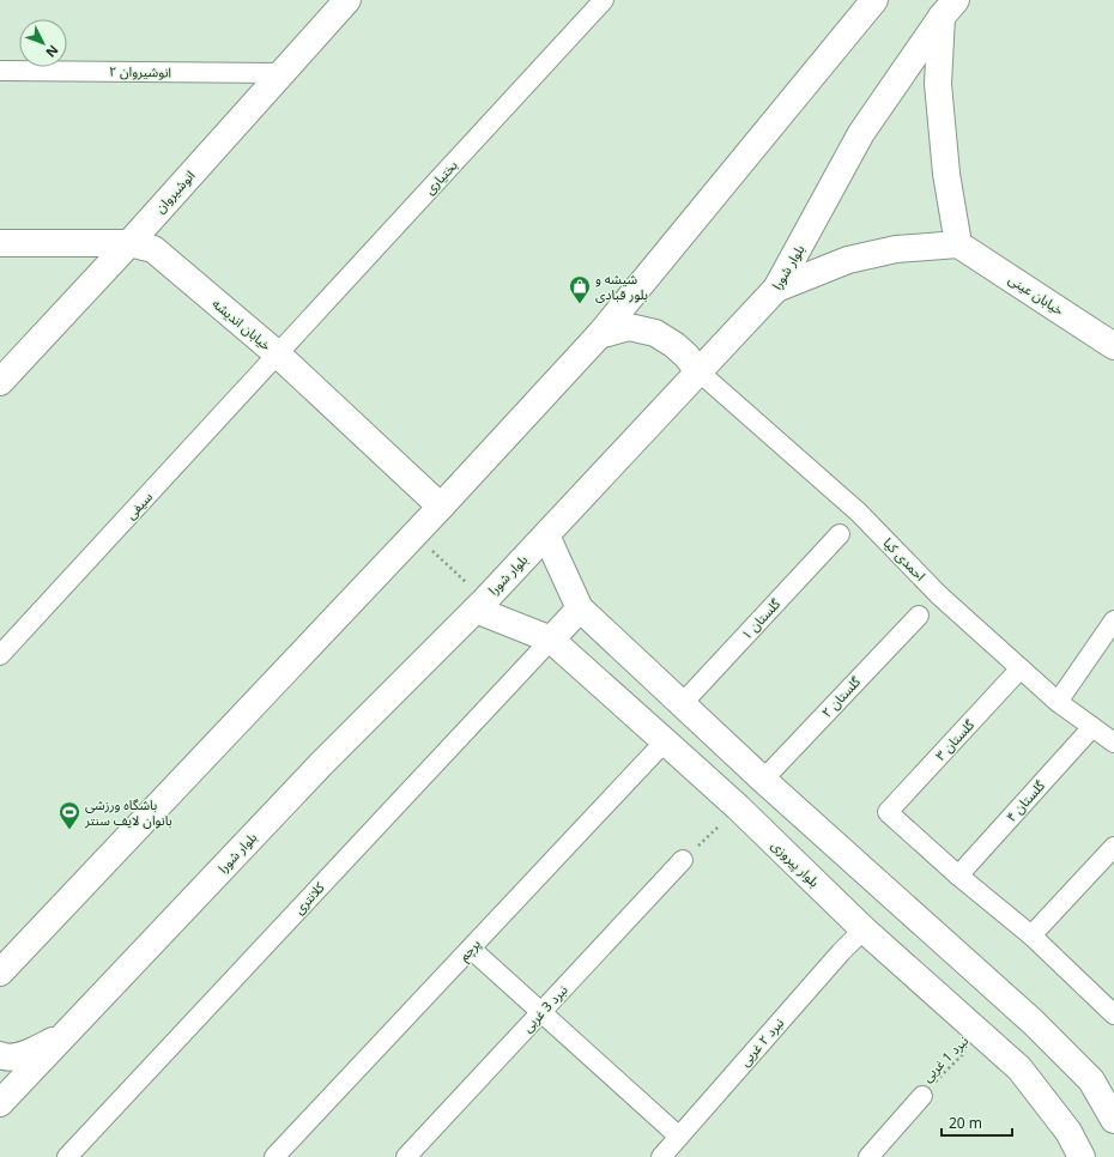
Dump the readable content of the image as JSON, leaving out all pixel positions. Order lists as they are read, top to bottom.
{
  "streets": {
    "main road": [
      "انوشیروان",
      "بلوار شورا",
      "خیابان عینی",
      "خیابان اندیشه",
      "بلوار پیروزی"
    ],
    "street": [
      "انوشیروان ۲",
      "بختیاری",
      "سیفی",
      "احمدی کیا",
      "گلستان ۱",
      "گلستان ۲",
      "گلستان ۳",
      "گلستان ۴",
      "کلانتری",
      "پرچم",
      "نبرد 3 غربی",
      "نبرد ۲ غربی"
    ],
    "path": ["نبرد 1 غربی"]
  },
  "crossings": [
    ["انوشیروان ۲", "انوشیروان"],
    ["بختیاری", "خیابان اندیشه"],
    ["بختیاری", "سیفی"],
    ["انوشیروان", "خیابان اندیشه"],
    ["بلوار شورا", "احمدی کیا"],
    ["بلوار شورا", "بلوار پیروزی"],
    ["خیابان اندیشه", "سیفی"],
    ["احمدی کیا", "گلستان ۳"],
    ["احمدی کیا", "گلستان ۴"],
    ["گلستان ۳", "گلستان ۴"],
    ["بلوار پیروزی", "کلانتری"],
    ["بلوار پیروزی", "پرچم"],
    ["بلوار پیروزی", "نبرد ۲ غربی"],
    ["بلوار پیروزی", "نبرد 1 غربی"]
  ],
  "places": {
    "shop": ["شیشه و بلور قبادی"],
    "sports": ["باشگاه ورزشی بانوان لایف سنتر"]
  },
  "scale_bar": "20 m",
  "north": "bottom right"
}
